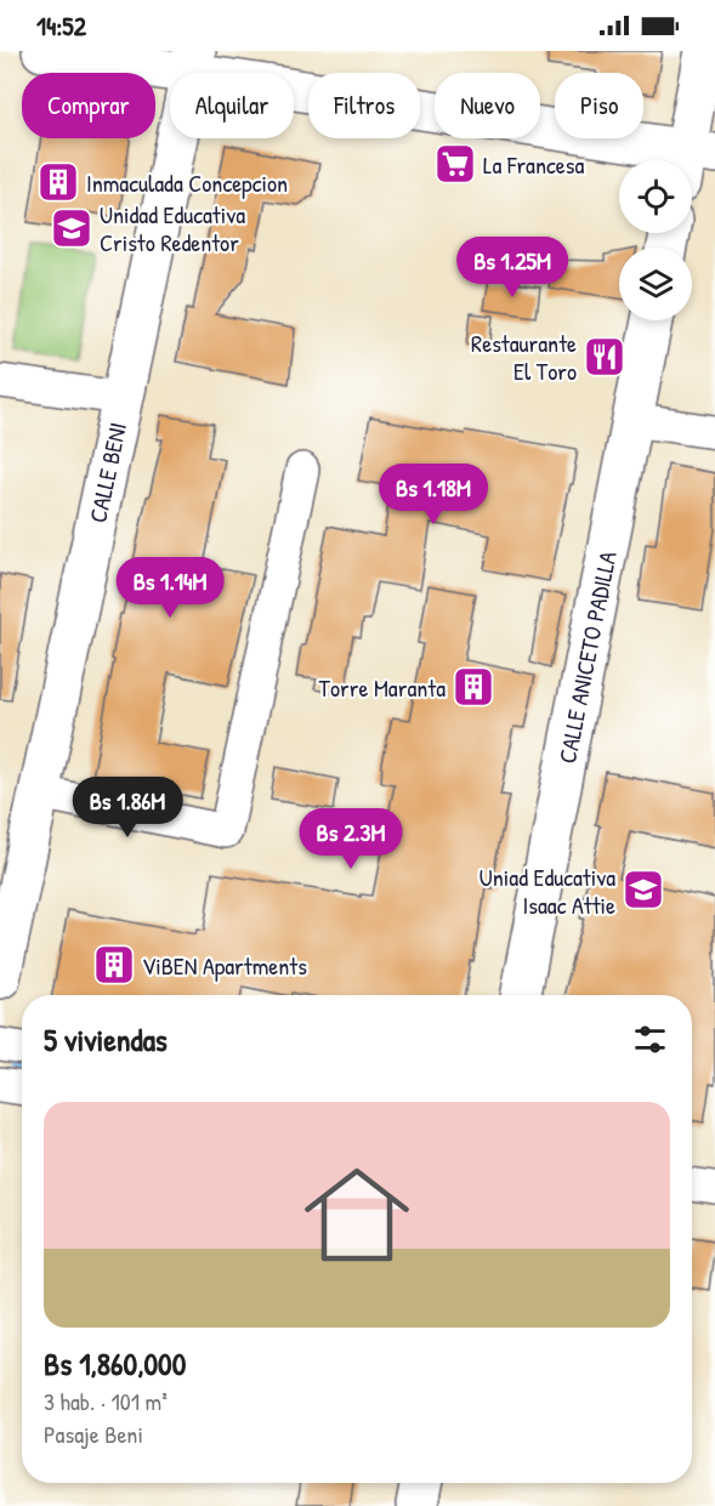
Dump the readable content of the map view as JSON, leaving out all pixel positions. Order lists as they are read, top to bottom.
{
  "streets": {
    "main road": ["CALLE BENI", "CALLE ANICETO PADILLA"]
  },
  "places": {
    "supermarket": ["La Francesa"],
    "building": ["Inmaculada Concepcion", "Torre Maranta", "ViBEN Apartments"],
    "school or university": ["Unidad Educativa Cristo Redentor", "Uniad Educativa Isaac Attie"],
    "restaurant": ["Restaurante El Toro"]
  },
  "page": {
    "status": "14:52",
    "chip": [
      "Comprar",
      "Alquilar",
      "Filtros",
      "Nuevo",
      "Piso"
    ],
    "price": [
      "Bs 1.25M",
      "Bs 1.18M",
      "Bs 1.14M",
      "Bs 1.86M",
      "Bs 2.3M"
    ],
    "heading": "5 viviendas",
    "list": [
      {
        "name": "Bs 1,860,000",
        "note": "3 hab. · 101 m² · Pasaje Beni"
      }
    ]
  }
}
